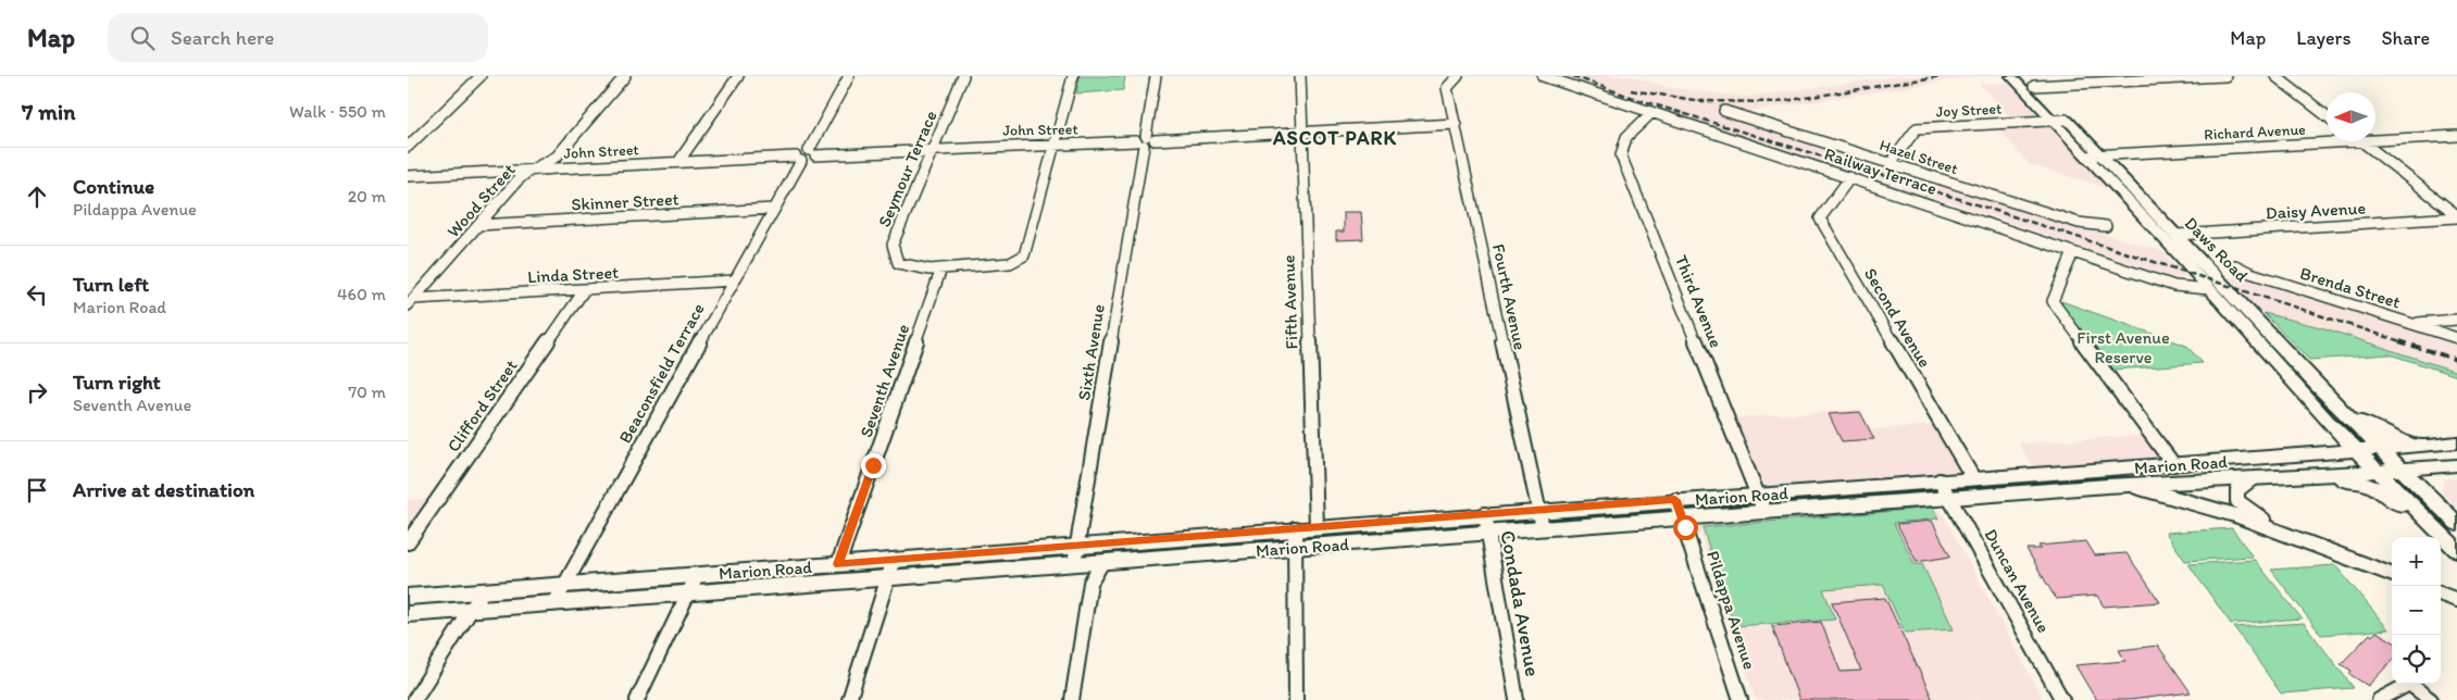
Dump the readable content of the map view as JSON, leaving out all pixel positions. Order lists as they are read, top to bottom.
{
  "streets": {
    "main road": ["Daws Road", "Marion Road"],
    "street": [
      "Joy Street",
      "John Street",
      "Richard Avenue",
      "Hazel Street",
      "Seymour Terrace",
      "Railway Terrace",
      "Wood Street",
      "Skinner Street",
      "Daisy Avenue",
      "Linda Street",
      "Brenda Street",
      "Fourth Avenue",
      "Third Avenue",
      "Fifth Avenue",
      "Second Avenue",
      "Sixth Avenue",
      "Beaconsfield Terrace",
      "Seventh Avenue",
      "Clifford Street",
      "Duncan Avenue",
      "Condada Avenue",
      "Pildappa Avenue"
    ]
  },
  "crossings": [
    ["Joy Street", "Hazel Street"],
    ["Joy Street", "Daws Road"],
    ["John Street", "Seymour Terrace"],
    ["John Street", "Wood Street"],
    ["John Street", "Fourth Avenue"],
    ["John Street", "Fifth Avenue"],
    ["John Street", "Sixth Avenue"],
    ["John Street", "Beaconsfield Terrace"],
    ["Richard Avenue", "Daws Road"],
    ["Seymour Terrace", "Seventh Avenue"],
    ["Railway Terrace", "Daws Road"],
    ["Railway Terrace", "Third Avenue"],
    ["Railway Terrace", "Second Avenue"],
    ["Wood Street", "Skinner Street"],
    ["Wood Street", "Linda Street"],
    ["Skinner Street", "Beaconsfield Terrace"],
    ["Daisy Avenue", "Daws Road"],
    ["Daws Road", "Marion Road"],
    ["Linda Street", "Beaconsfield Terrace"],
    ["Linda Street", "Clifford Street"],
    ["Fourth Avenue", "Marion Road"],
    ["Third Avenue", "Marion Road"],
    ["Fifth Avenue", "Marion Road"],
    ["Second Avenue", "Marion Road"],
    ["Sixth Avenue", "Marion Road"],
    ["Beaconsfield Terrace", "Marion Road"],
    ["Seventh Avenue", "Marion Road"],
    ["Marion Road", "Duncan Avenue"],
    ["Marion Road", "Condada Avenue"],
    ["Marion Road", "Pildappa Avenue"]
  ],
  "districts": ["ASCOT PARK"],
  "parks": ["First Avenue Reserve"],
  "north": "left",
  "page": {
    "header": "Map",
    "search": "Search here",
    "nav": ["Map", "Layers", "Share"],
    "heading": ["7 min", "Walk · 550 m"],
    "list": [
      ["Continue", "Pildappa Avenue", "20 m"],
      ["Turn left", "Marion Road", "460 m"],
      ["Turn right", "Seventh Avenue", "70 m"],
      "Arrive at destination"
    ],
    "map_buttons": ["+", "−"]
  }
}
